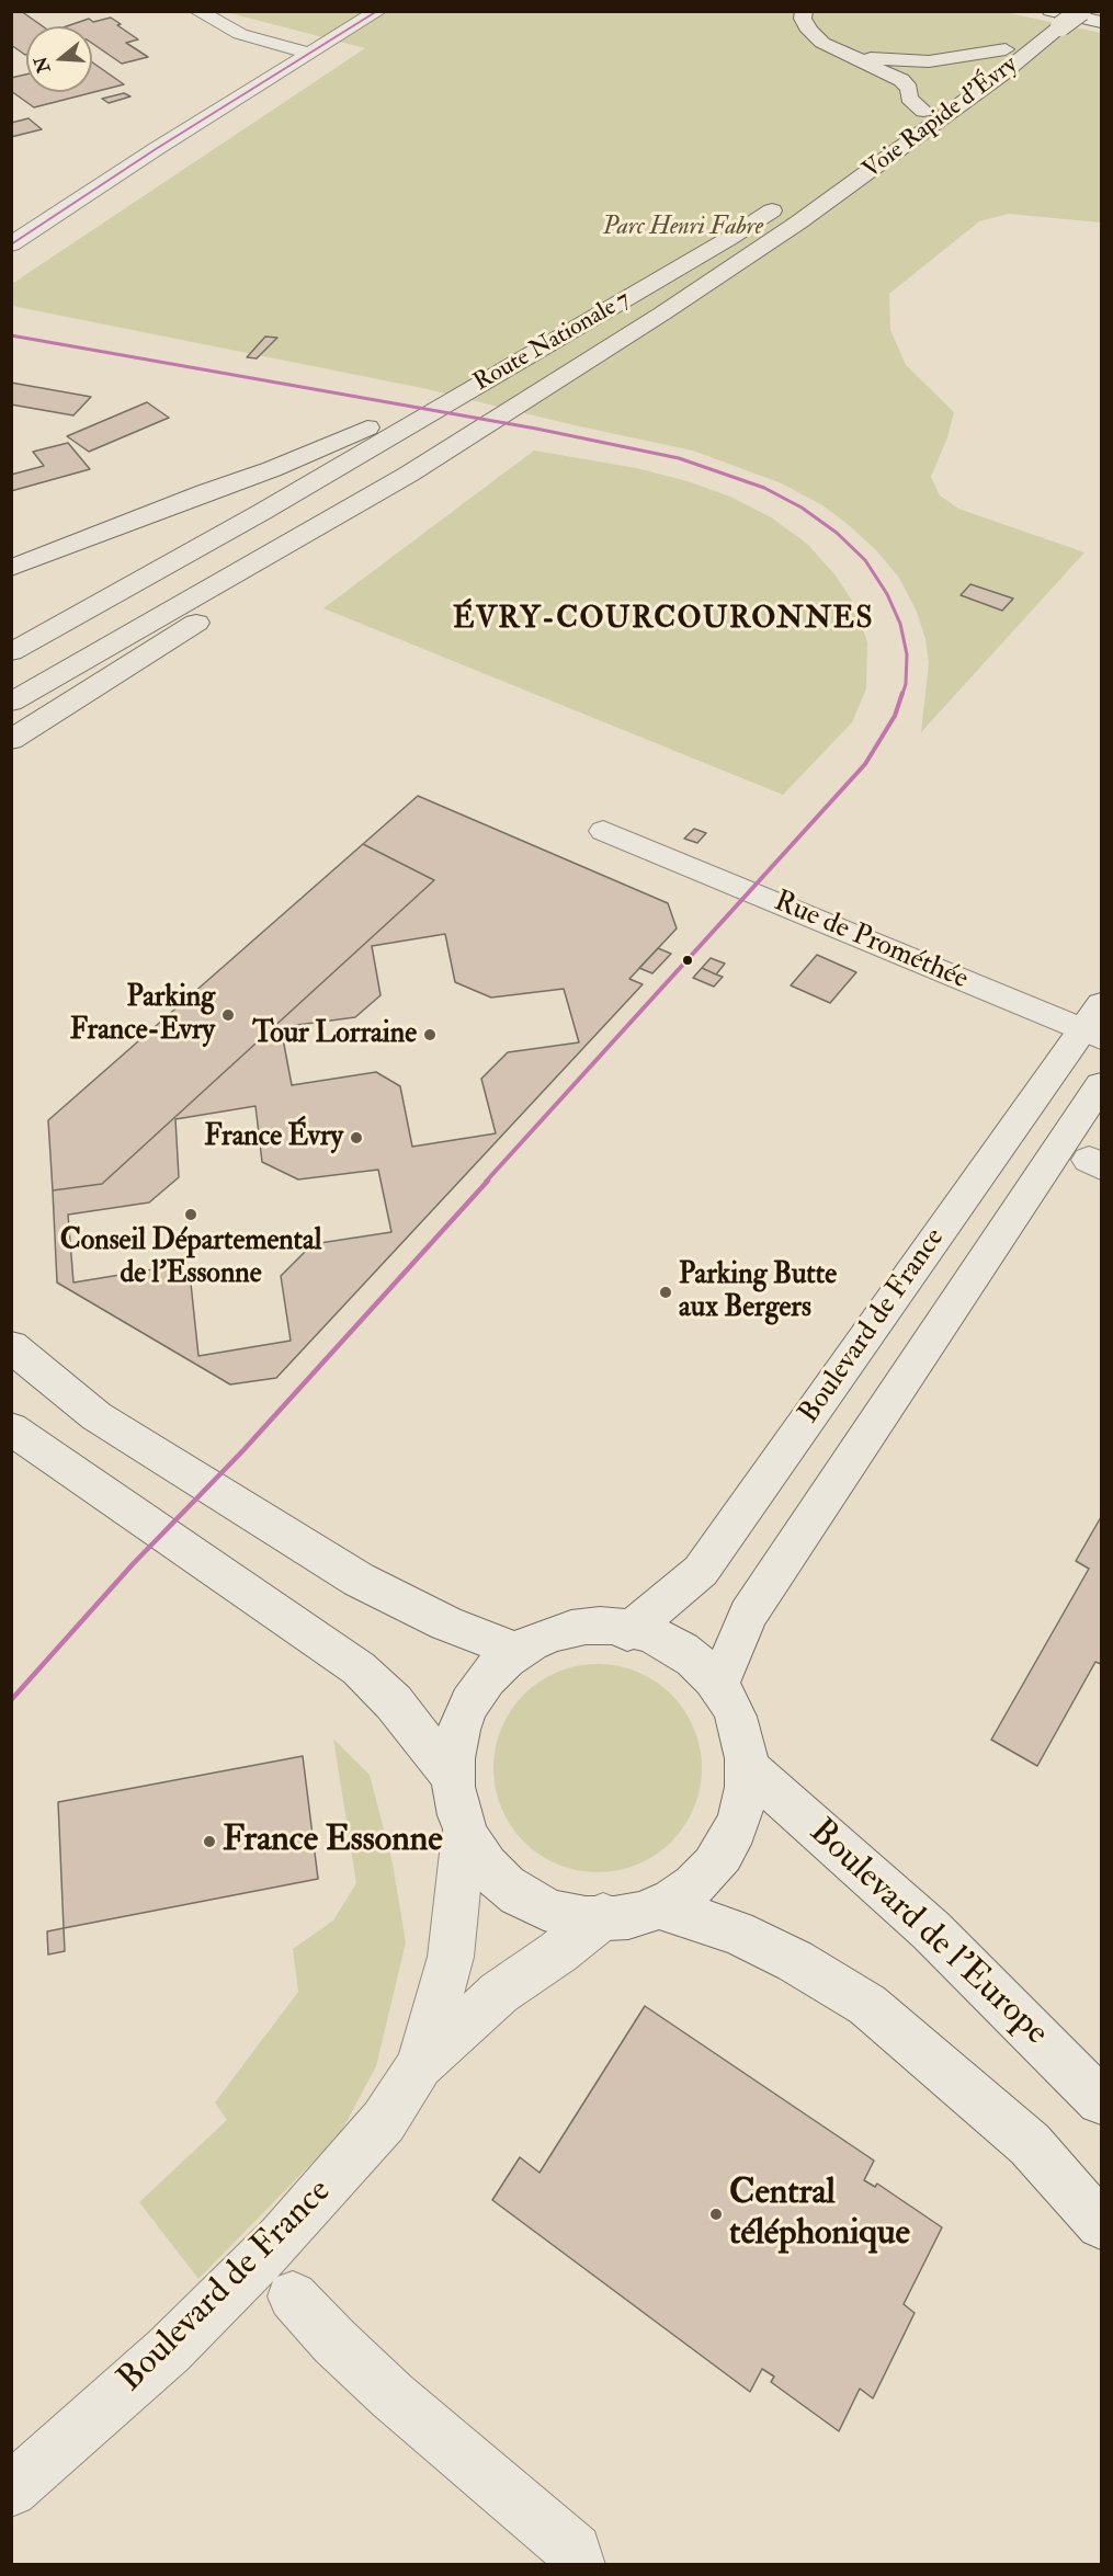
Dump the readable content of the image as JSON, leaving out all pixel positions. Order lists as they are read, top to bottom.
{
  "streets": {
    "main road": [
      "Voie Rapide d'Évry",
      "Route Nationale 7",
      "Rue de Prométhée",
      "Boulevard de France",
      "Boulevard de l'Europe"
    ]
  },
  "crossings": [
    ["Voie Rapide d'Évry", "Route Nationale 7"],
    ["Rue de Prométhée", "Boulevard de France"]
  ],
  "districts": ["ÉVRY-COURCOURONNES"],
  "parks": ["Parc Henri Fabre"],
  "places": [
    "Parking France-Evry",
    "Tour Lorraine",
    "France Évry",
    "Conseil Départemental de l'Essonne",
    "Parking Butte aux Bergers",
    "France Essonne",
    "Central téléphonique"
  ],
  "north": "left"
}
